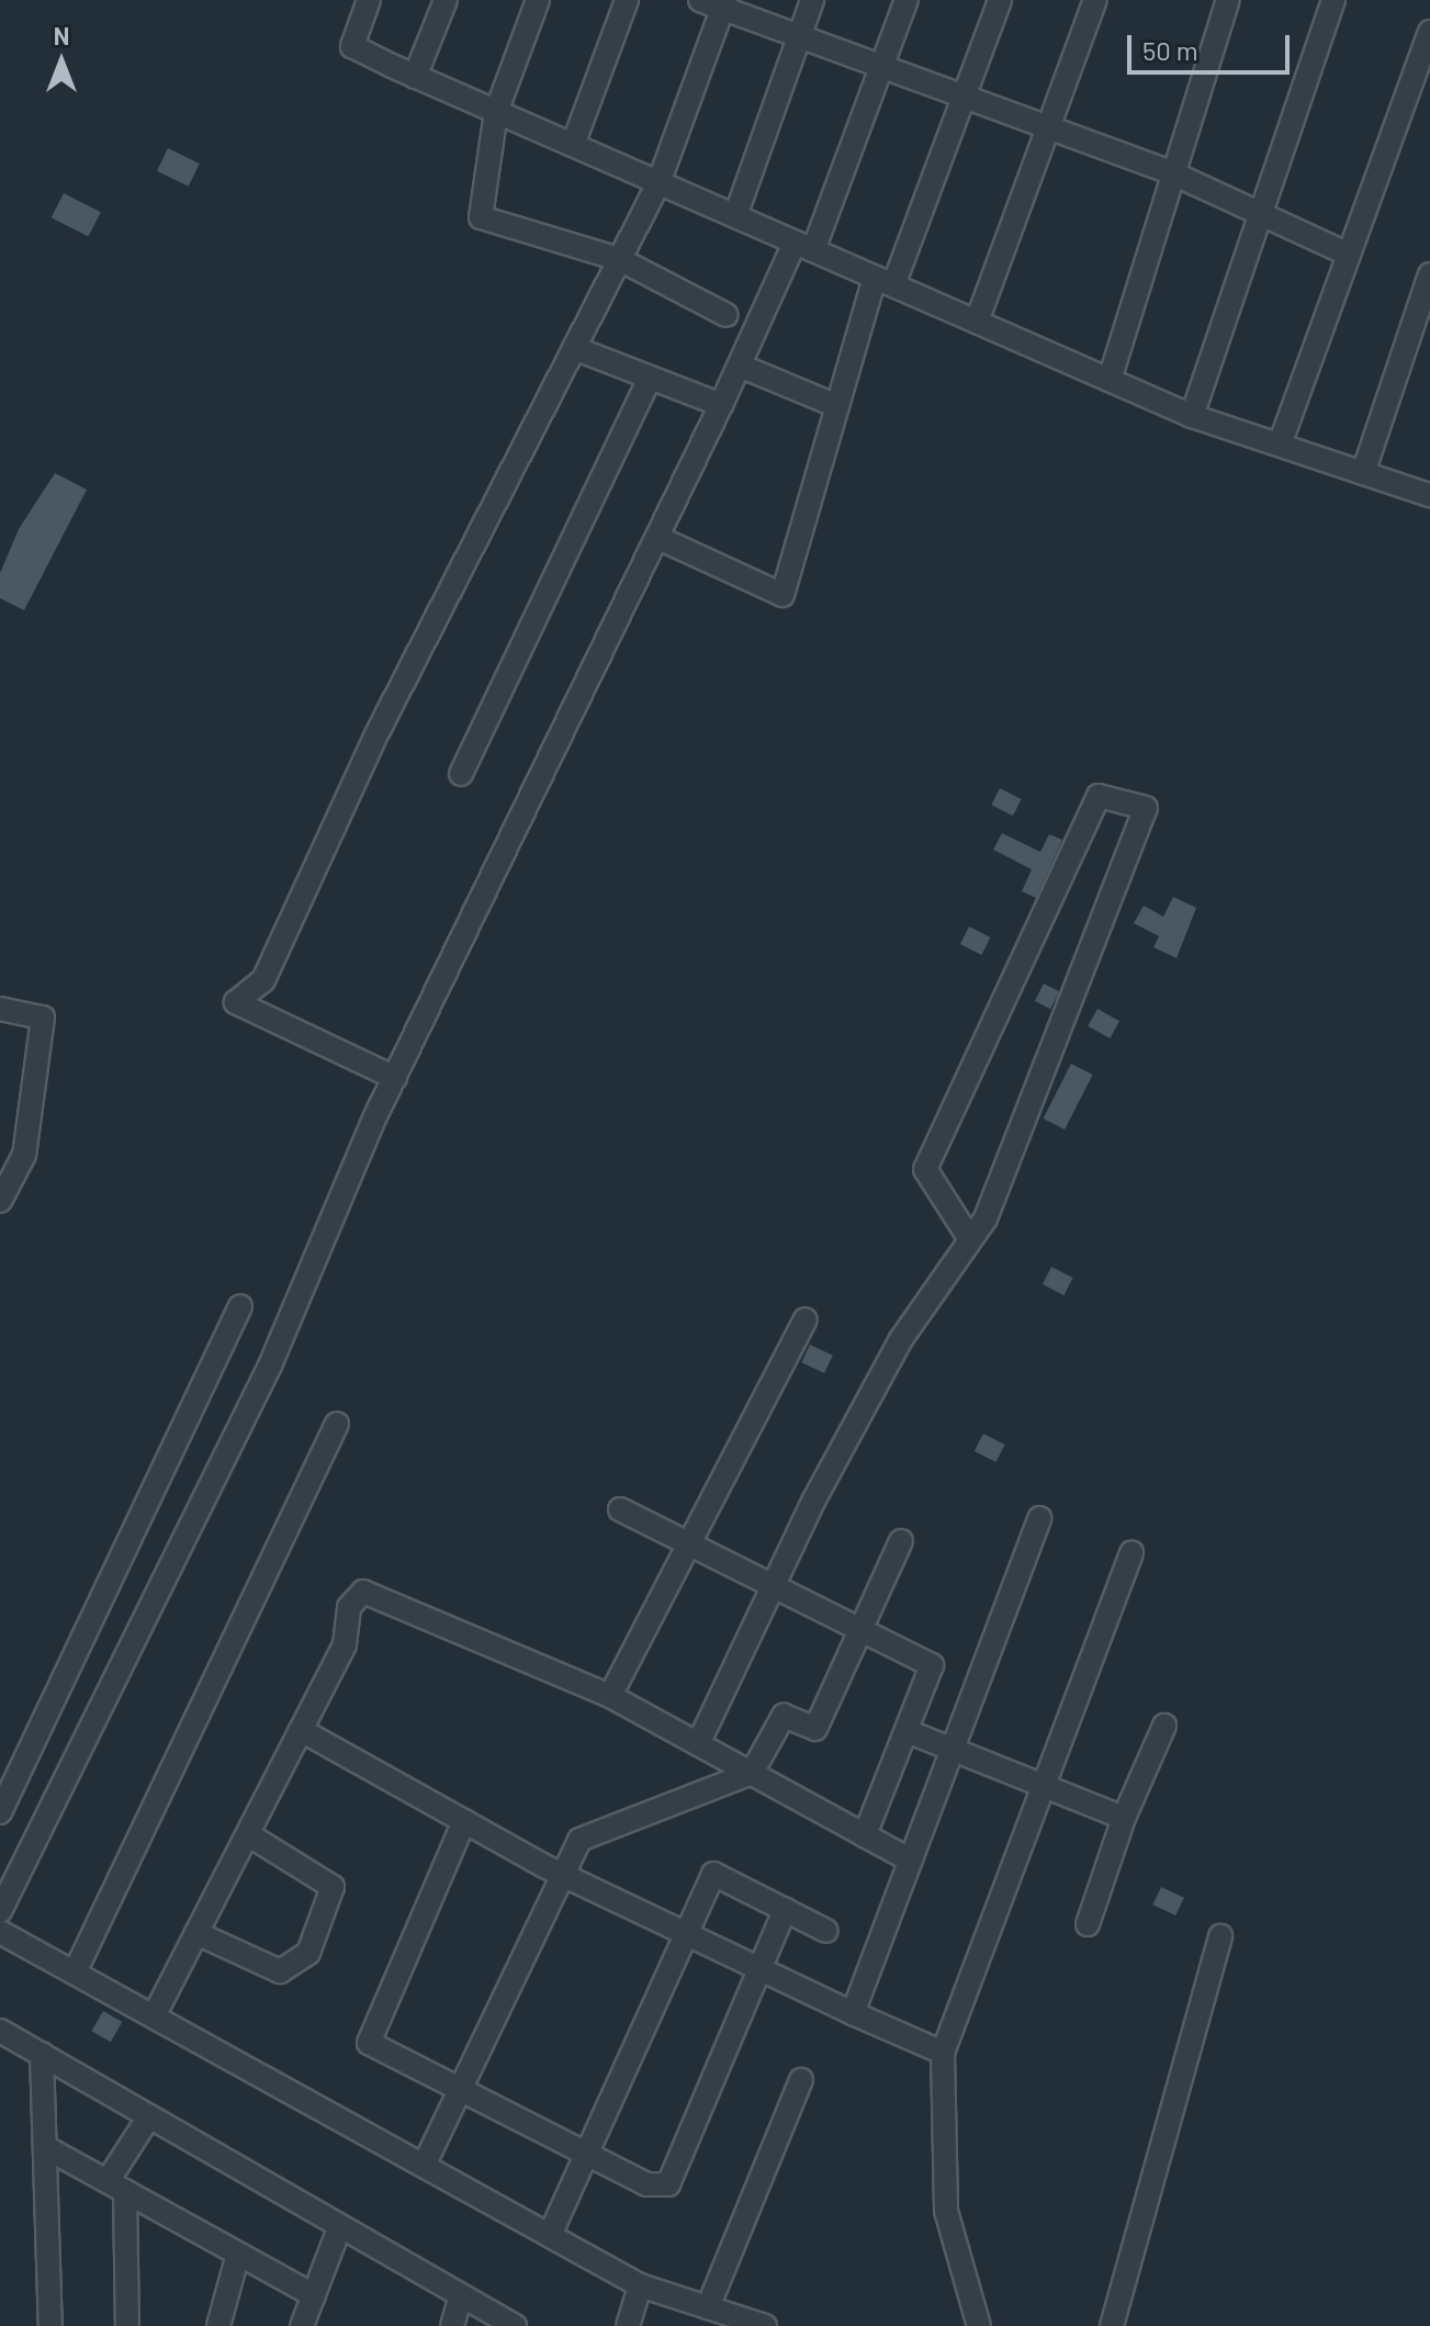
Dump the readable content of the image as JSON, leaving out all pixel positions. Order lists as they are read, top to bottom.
{
  "scale_bar": "50 m",
  "north": "top"
}
